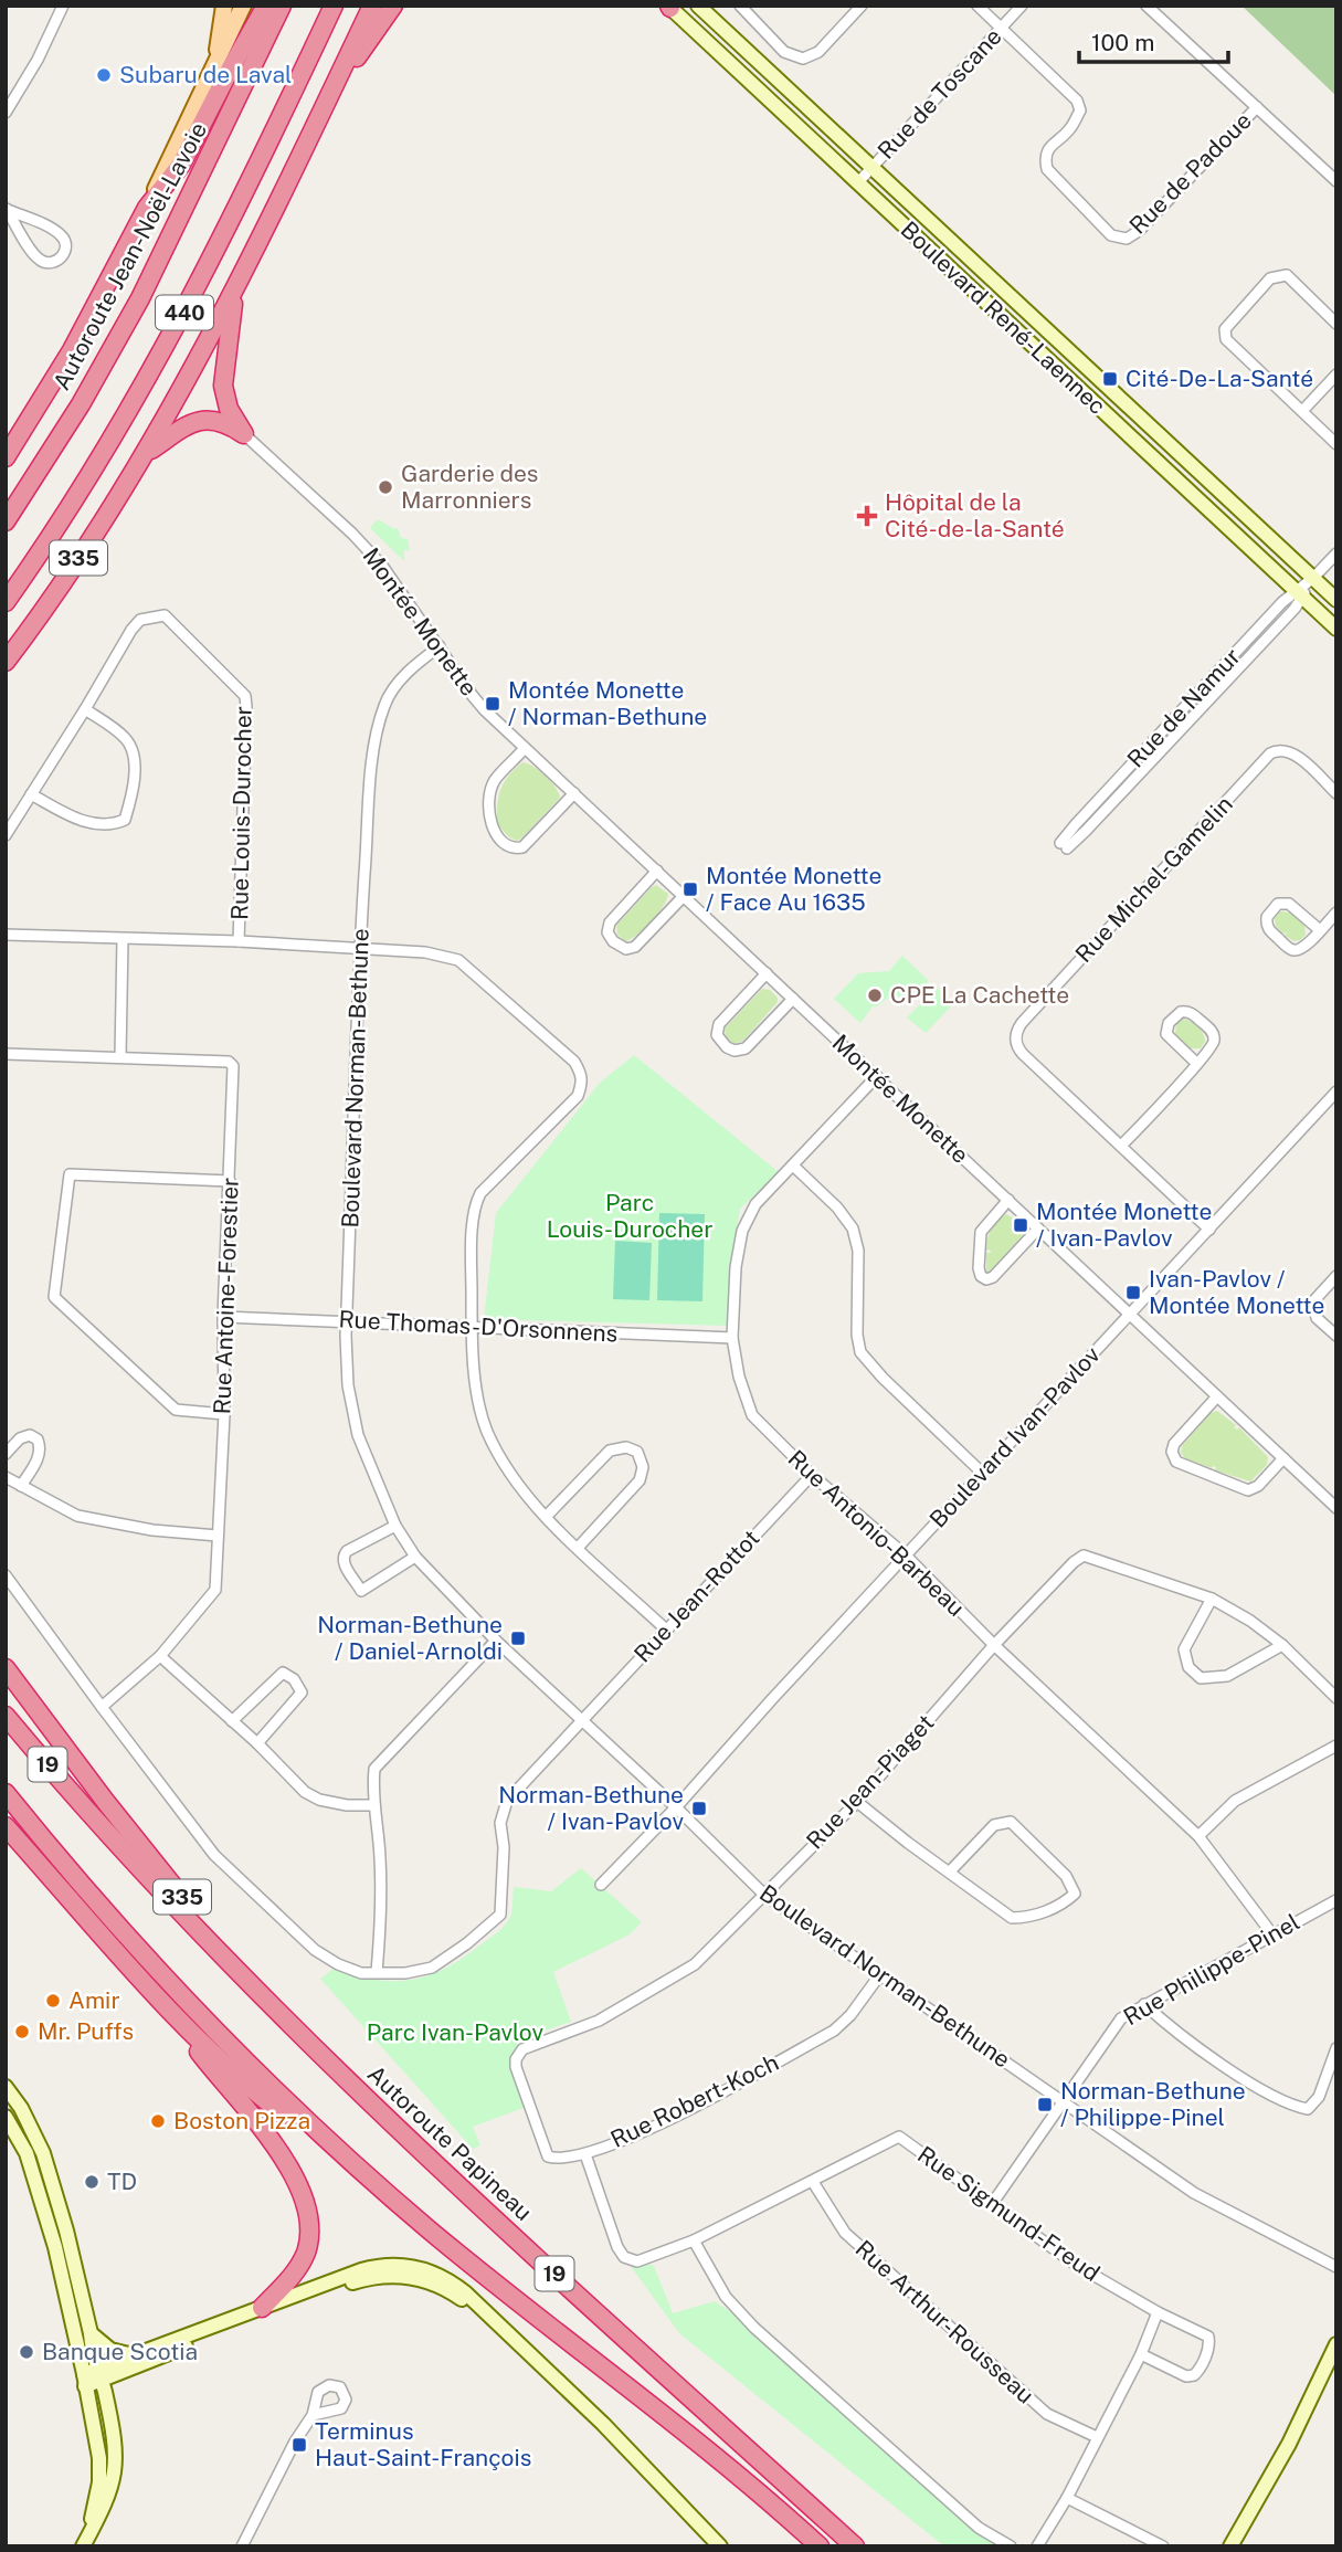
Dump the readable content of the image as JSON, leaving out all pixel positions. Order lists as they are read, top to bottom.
{
  "streets": {
    "highway": [
      "Autoroute Jean-Noël-Lavoie",
      "440",
      "335",
      "19",
      "Autoroute Papineau"
    ],
    "street": [
      "Rue de Toscane",
      "Rue de Padoue",
      "Boulevard René-Laennec",
      "Montée Monette",
      "Rue de Namur",
      "Rue Louis-Durocher",
      "Rue Michel-Gamelin",
      "Boulevard Norman-Bethune",
      "Rue Antoine-Forestier",
      "Rue Thomas-D'Orsonnens",
      "Boulevard Ivan-Pavlov",
      "Rue Antonio-Barbeau",
      "Rue Jean-Rottot",
      "Rue Jean-Piaget",
      "Rue Philippe-Pinel",
      "Rue Robert-Koch",
      "Rue Sigmund-Freud",
      "Rue Arthur-Rousseau"
    ]
  },
  "crossings": [
    ["Rue de Toscane", "Rue de Padoue"],
    ["Rue de Toscane", "Boulevard René-Laennec"],
    ["Boulevard René-Laennec", "Rue de Namur"],
    ["335", "Autoroute Papineau"],
    ["Montée Monette", "Boulevard Norman-Bethune"],
    ["Montée Monette", "Boulevard Ivan-Pavlov"],
    ["Montée Monette", "Rue Antonio-Barbeau"],
    ["Rue Louis-Durocher", "Boulevard Norman-Bethune"],
    ["Rue Louis-Durocher", "Rue Thomas-D'Orsonnens"],
    ["Rue Louis-Durocher", "Rue Jean-Rottot"],
    ["Rue Michel-Gamelin", "Boulevard Ivan-Pavlov"],
    ["Boulevard Norman-Bethune", "Rue Thomas-D'Orsonnens"],
    ["Boulevard Norman-Bethune", "Boulevard Ivan-Pavlov"],
    ["Boulevard Norman-Bethune", "Rue Jean-Rottot"],
    ["Boulevard Norman-Bethune", "Rue Jean-Piaget"],
    ["Boulevard Norman-Bethune", "Rue Philippe-Pinel"],
    ["Boulevard Norman-Bethune", "Rue Robert-Koch"],
    ["Rue Antoine-Forestier", "Rue Thomas-D'Orsonnens"],
    ["Rue Thomas-D'Orsonnens", "Rue Antonio-Barbeau"],
    ["Boulevard Ivan-Pavlov", "Rue Antonio-Barbeau"],
    ["Rue Antonio-Barbeau", "Rue Jean-Rottot"],
    ["Rue Antonio-Barbeau", "Rue Jean-Piaget"],
    ["Rue Antonio-Barbeau", "Rue Philippe-Pinel"],
    ["Rue Jean-Piaget", "Rue Robert-Koch"],
    ["Rue Philippe-Pinel", "Rue Sigmund-Freud"],
    ["Rue Robert-Koch", "Rue Sigmund-Freud"],
    ["Rue Sigmund-Freud", "Rue Arthur-Rousseau"]
  ],
  "parks": ["Parc Louis-Durocher", "Parc Ivan-Pavlov"],
  "places": {
    "other": [
      "Subaru de Laval",
      "Garderie des Marronniers",
      "CPE La Cachette",
      "Amir",
      "Mr. Puffs",
      "Boston Pizza",
      "TD",
      "Banque Scotia"
    ],
    "transit": [
      "Cité-De-La-Santé",
      "Montée Monette / Norman-Bethune",
      "Montée Monette / Face Au 1635",
      "Montée Monette / Ivan-Pavlov",
      "Ivan-Pavlov / Montée Monette",
      "Norman-Bethune / Daniel-Arnoldi",
      "Norman-Bethune / Ivan-Pavlov",
      "Norman-Bethune / Philippe-Pinel",
      "Terminus Haut-Saint-François"
    ],
    "health": ["Hôpital de la Cité-de-la-Santé"]
  },
  "scale_bar": "100 m"
}
